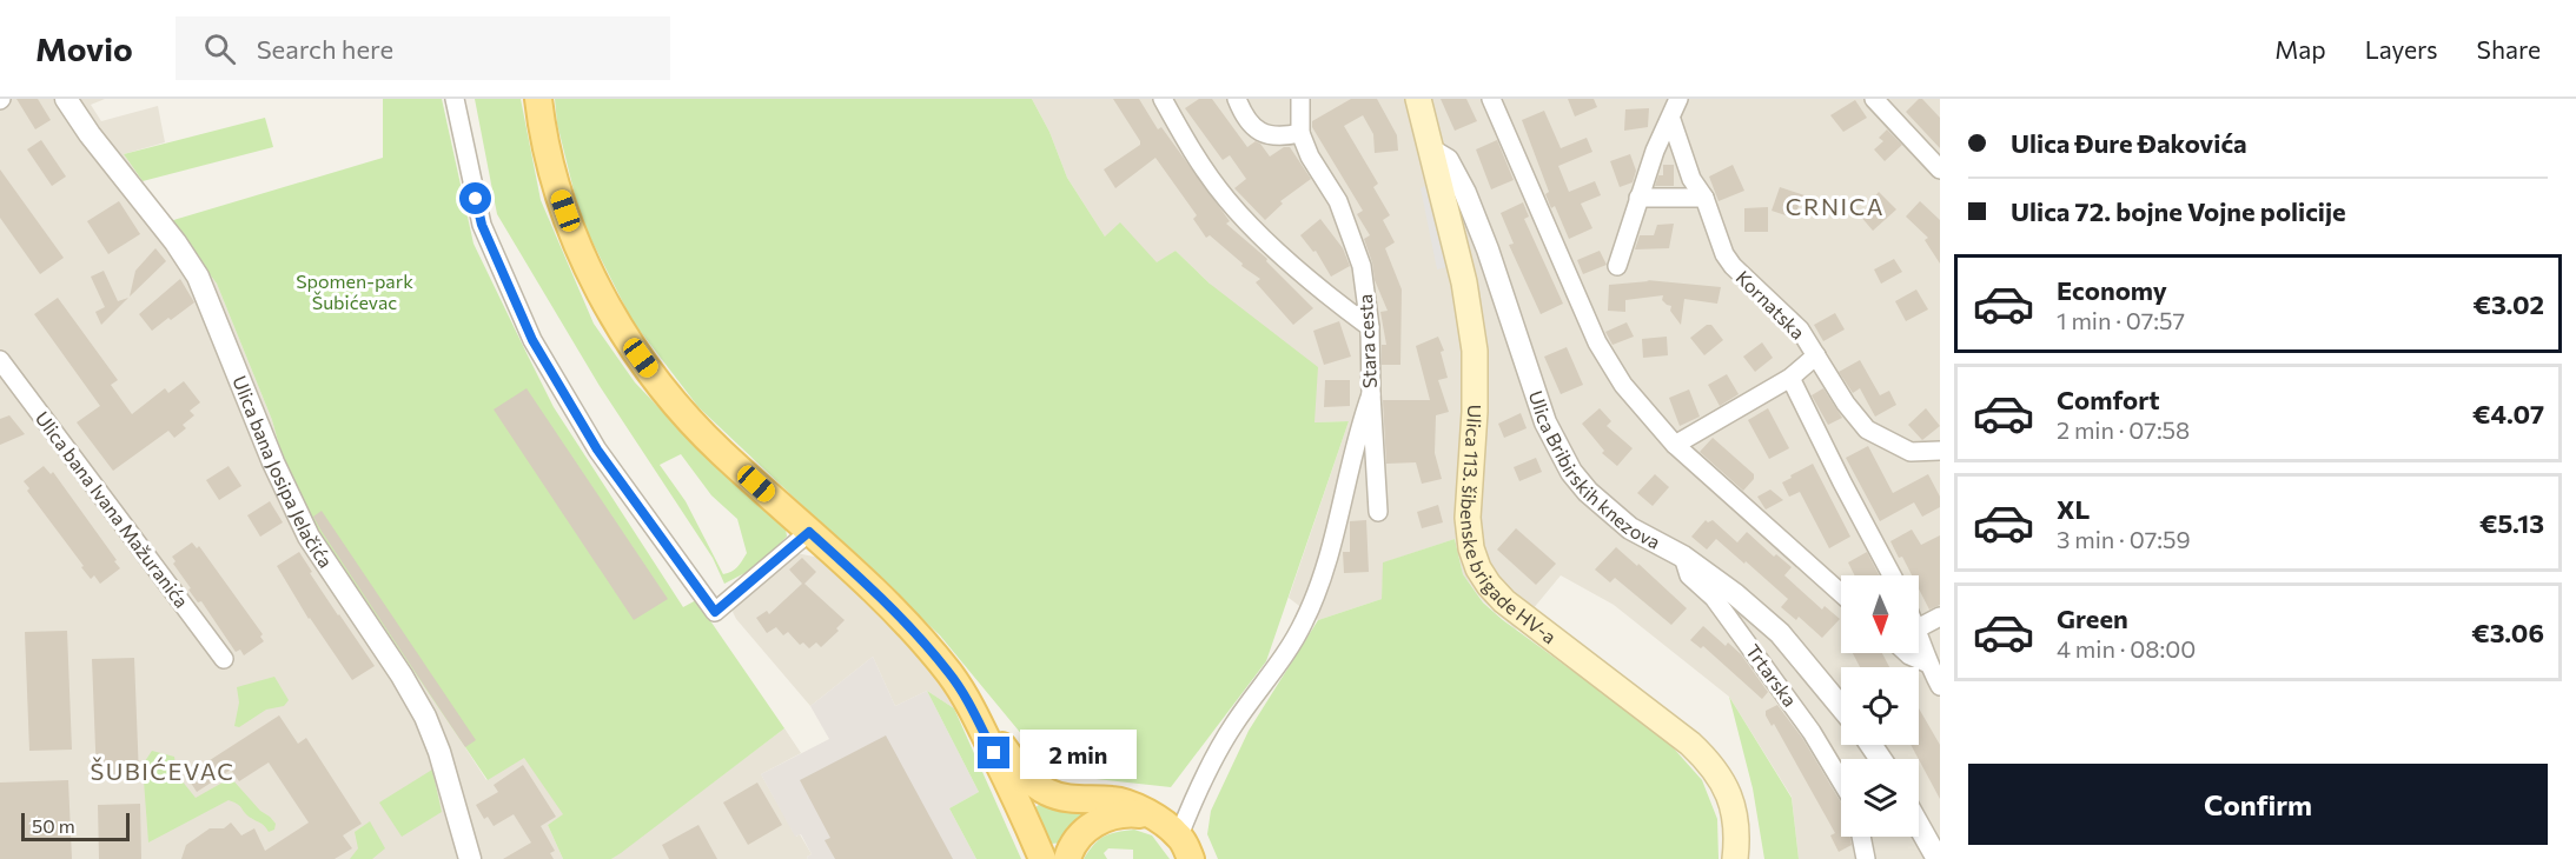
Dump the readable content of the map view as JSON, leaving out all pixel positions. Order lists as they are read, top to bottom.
{
  "streets": {
    "main road": ["Ulica 113. šibenske brigade HV-a"],
    "street": [
      "Kornatska",
      "Stara cesta",
      "Ulica Bribirskih knezova",
      "Ulica bana Josipa Jelačića",
      "Ulica bana Ivana Mažuranića",
      "Trtarska"
    ]
  },
  "crossings": [
    ["Ulica Bribirskih knezova", "Ulica 113. šibenske brigade HV-a"],
    ["Ulica Bribirskih knezova", "Trtarska"]
  ],
  "districts": ["CRNICA", "ŠUBIĆEVAC"],
  "parks": ["Spomen-park Šubićevac"],
  "scale_bar": "50 m",
  "north": "bottom",
  "page": {
    "header": "Movio",
    "search": "Search here",
    "nav": ["Map", "Layers", "Share"],
    "banner": ["Ulica Đure Đakovića", "Ulica 72. bojne Vojne policije"],
    "list": [
      {
        "name": "Economy",
        "note": "1 min · 07:57",
        "value": "€3.02"
      },
      {
        "name": "Comfort",
        "note": "2 min · 07:58",
        "value": "€4.07"
      },
      {
        "name": "XL",
        "note": "3 min · 07:59",
        "value": "€5.13"
      },
      {
        "name": "Green",
        "note": "4 min · 08:00",
        "value": "€3.06"
      }
    ],
    "bubble": "2 min",
    "buttons": "Confirm",
    "scale": "50 m"
  }
}
